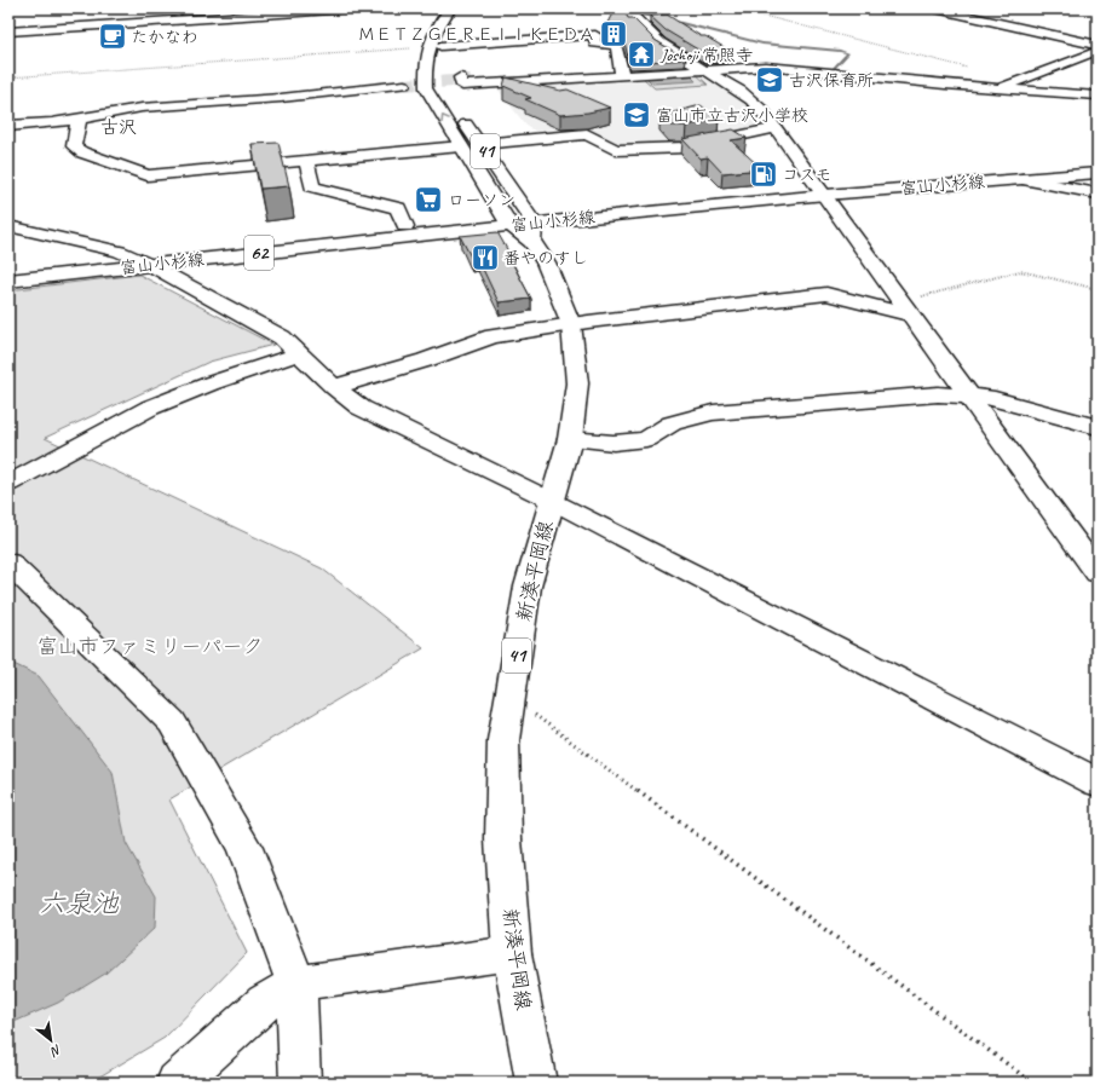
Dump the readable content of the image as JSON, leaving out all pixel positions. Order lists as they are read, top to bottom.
{
  "streets": {
    "street": [
      "41",
      "富山小杉線",
      "62",
      "新湊平岡線"
    ]
  },
  "crossings": [
    ["富山小杉線", "新湊平岡線"]
  ],
  "districts": ["古沢"],
  "water": ["六泉池"],
  "parks": ["富山市ファミリーパーク"],
  "places": {
    "building": ["ＭＥＴＺＧＥＲＥＩＩＫＥＤＡ"],
    "cafe": ["たかなわ"],
    "temple": ["Joshoji 常照寺"],
    "school or university": ["古沢保育所", "富山市立古沢小学校"],
    "fuel station": ["コスモ"],
    "supermarket": ["ローソン"],
    "restaurant": ["番やのすし"]
  },
  "north": "bottom right"
}
